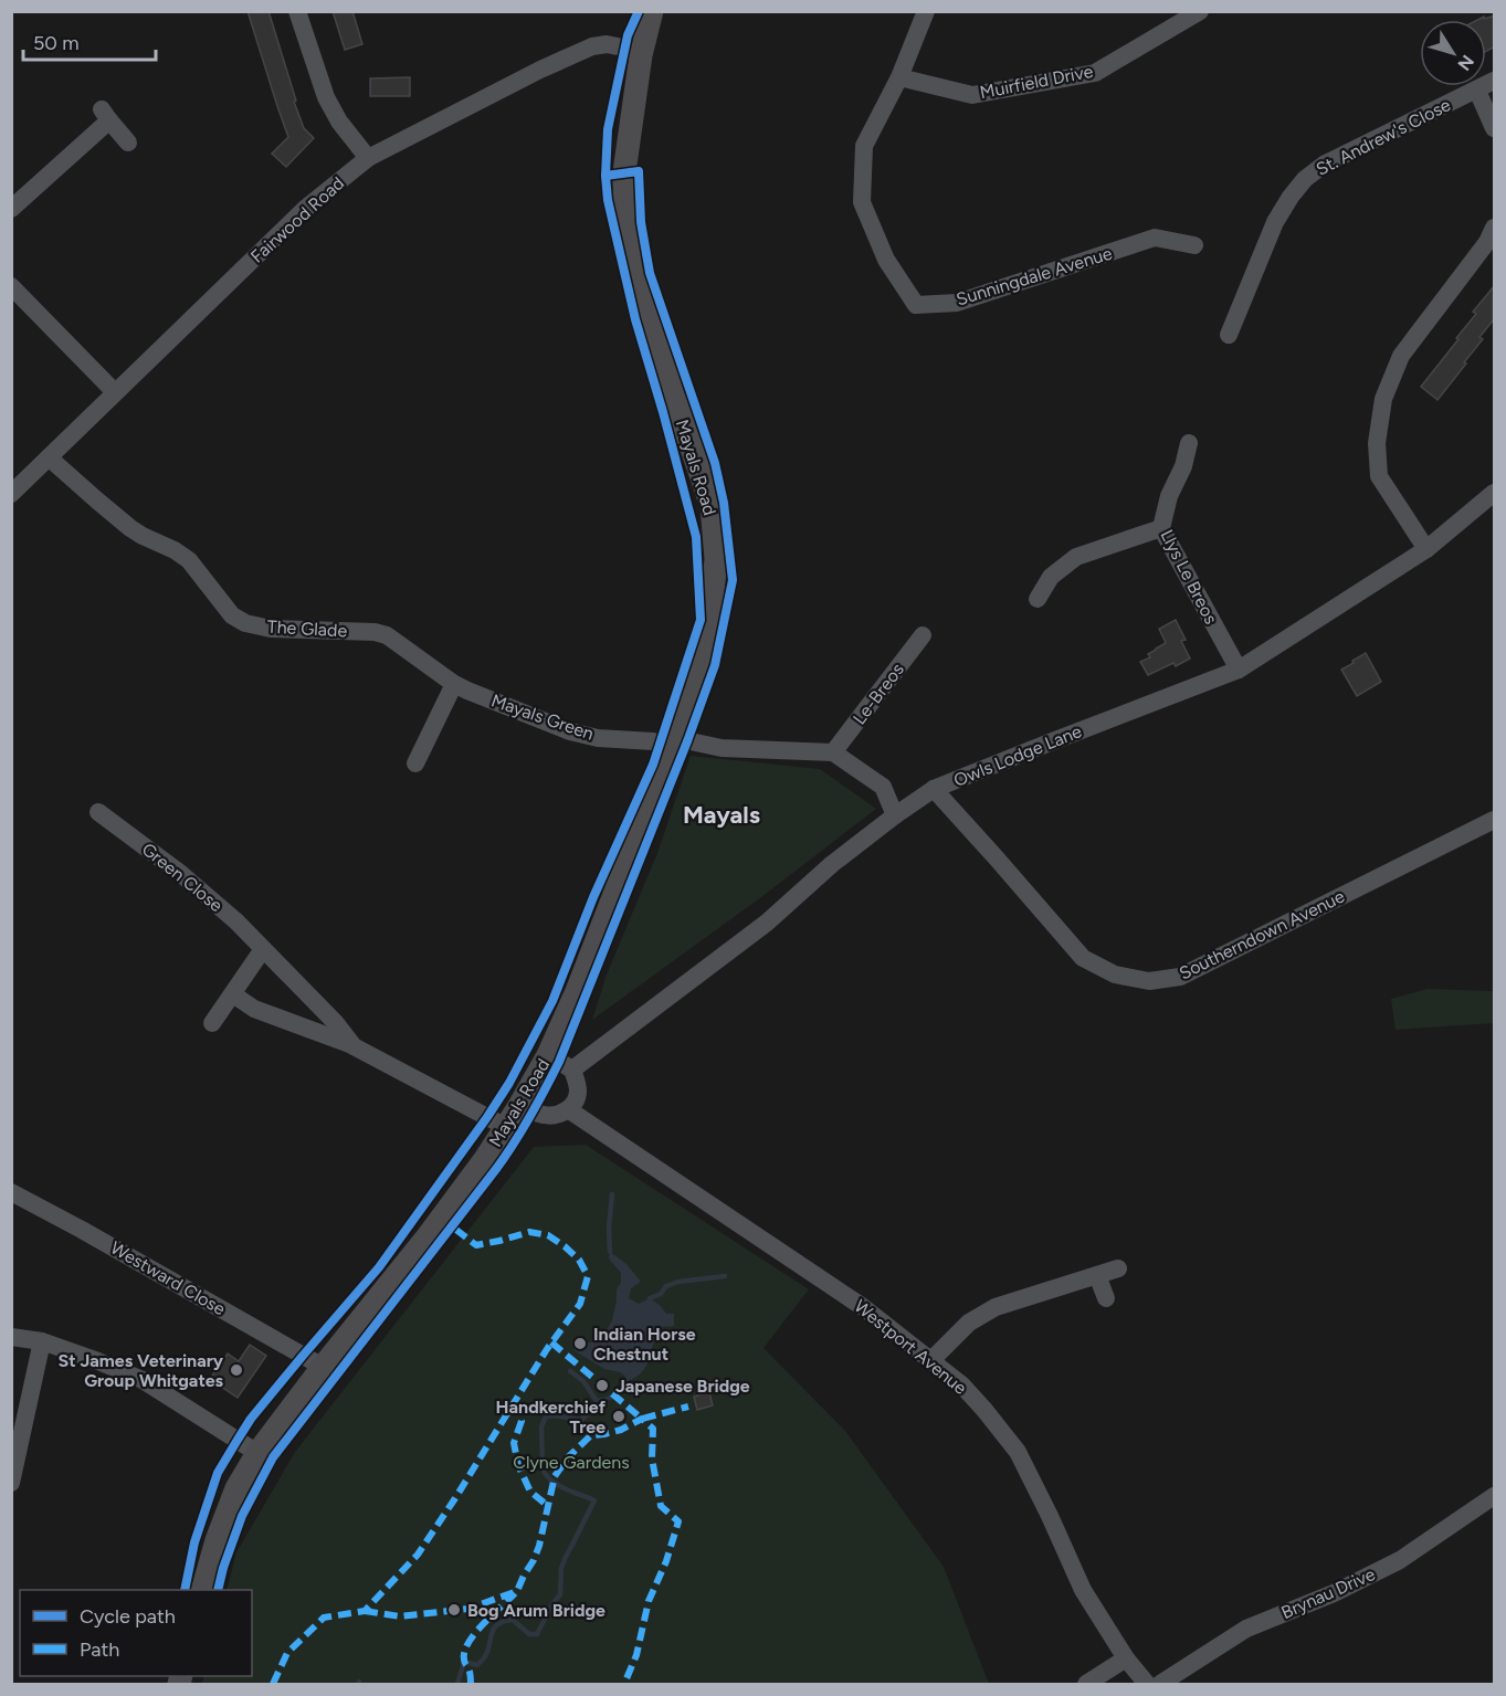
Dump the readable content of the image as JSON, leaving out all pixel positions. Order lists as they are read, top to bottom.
{
  "streets": {
    "main road": ["Mayals Road"],
    "street": [
      "Muirfield Drive",
      "St. Andrew's Close",
      "Fairwood Road",
      "Sunningdale Avenue",
      "Llys Le Breos",
      "The Glade",
      "Le-Breos",
      "Mayals Green",
      "Owls Lodge Lane",
      "Green Close",
      "Southerndown Avenue",
      "Westward Close",
      "Westport Avenue",
      "Brynau Drive"
    ]
  },
  "crossings": [
    ["Muirfield Drive", "Sunningdale Avenue"],
    ["Fairwood Road", "Mayals Road"],
    ["Fairwood Road", "The Glade"],
    ["Mayals Road", "Mayals Green"],
    ["Mayals Road", "Green Close"],
    ["Mayals Road", "Westward Close"],
    ["Llys Le Breos", "Owls Lodge Lane"],
    ["The Glade", "Mayals Green"],
    ["Le-Breos", "Mayals Green"],
    ["Owls Lodge Lane", "Southerndown Avenue"]
  ],
  "districts": ["Mayals"],
  "parks": ["Clyne Gardens"],
  "places": [
    "Indian Horse Chestnut",
    "St James Veterinary Group Whitgates",
    "Japanese Bridge",
    "Handkerchief Tree",
    "Bog Arum Bridge"
  ],
  "legend": ["Cycle path", "Path"],
  "scale_bar": "50 m",
  "north": "bottom right"
}
